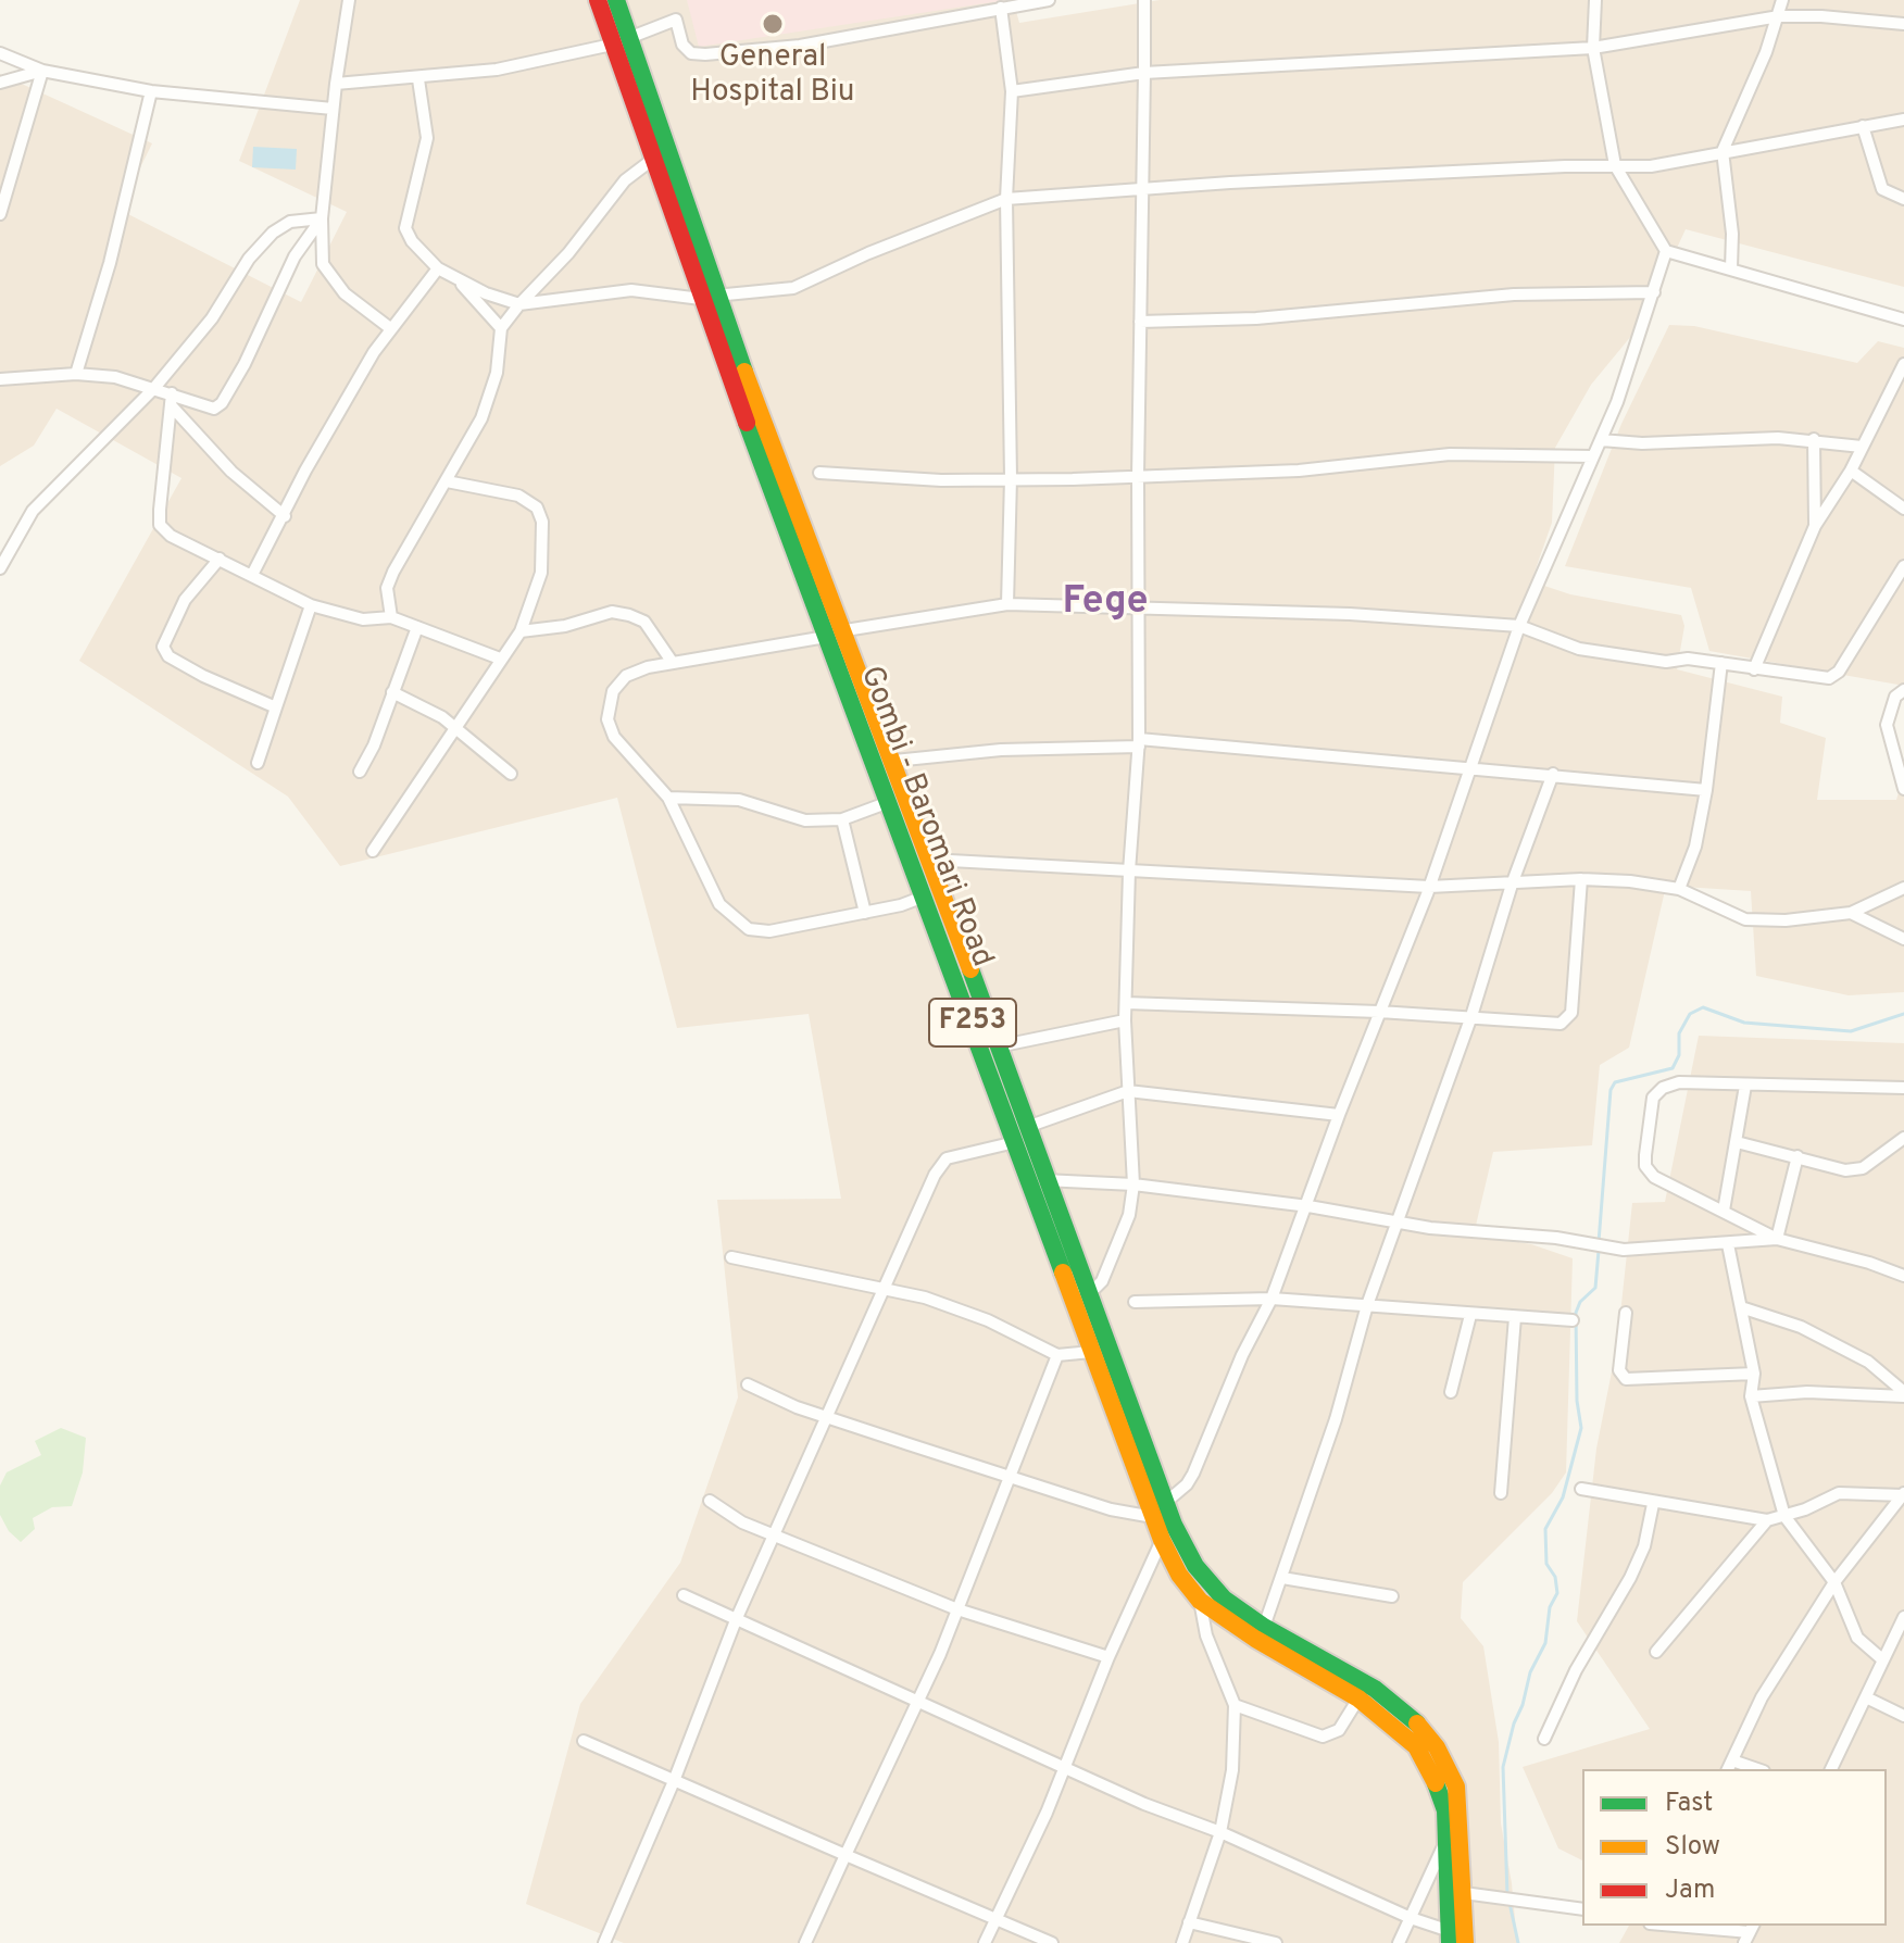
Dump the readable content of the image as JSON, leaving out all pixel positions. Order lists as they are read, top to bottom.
{
  "streets": {
    "main road": ["Gombi - Baromari Road", "F253"]
  },
  "districts": ["Fege"],
  "places": ["General Hospital Biu"],
  "legend": ["Fast", "Slow", "Jam"]
}
